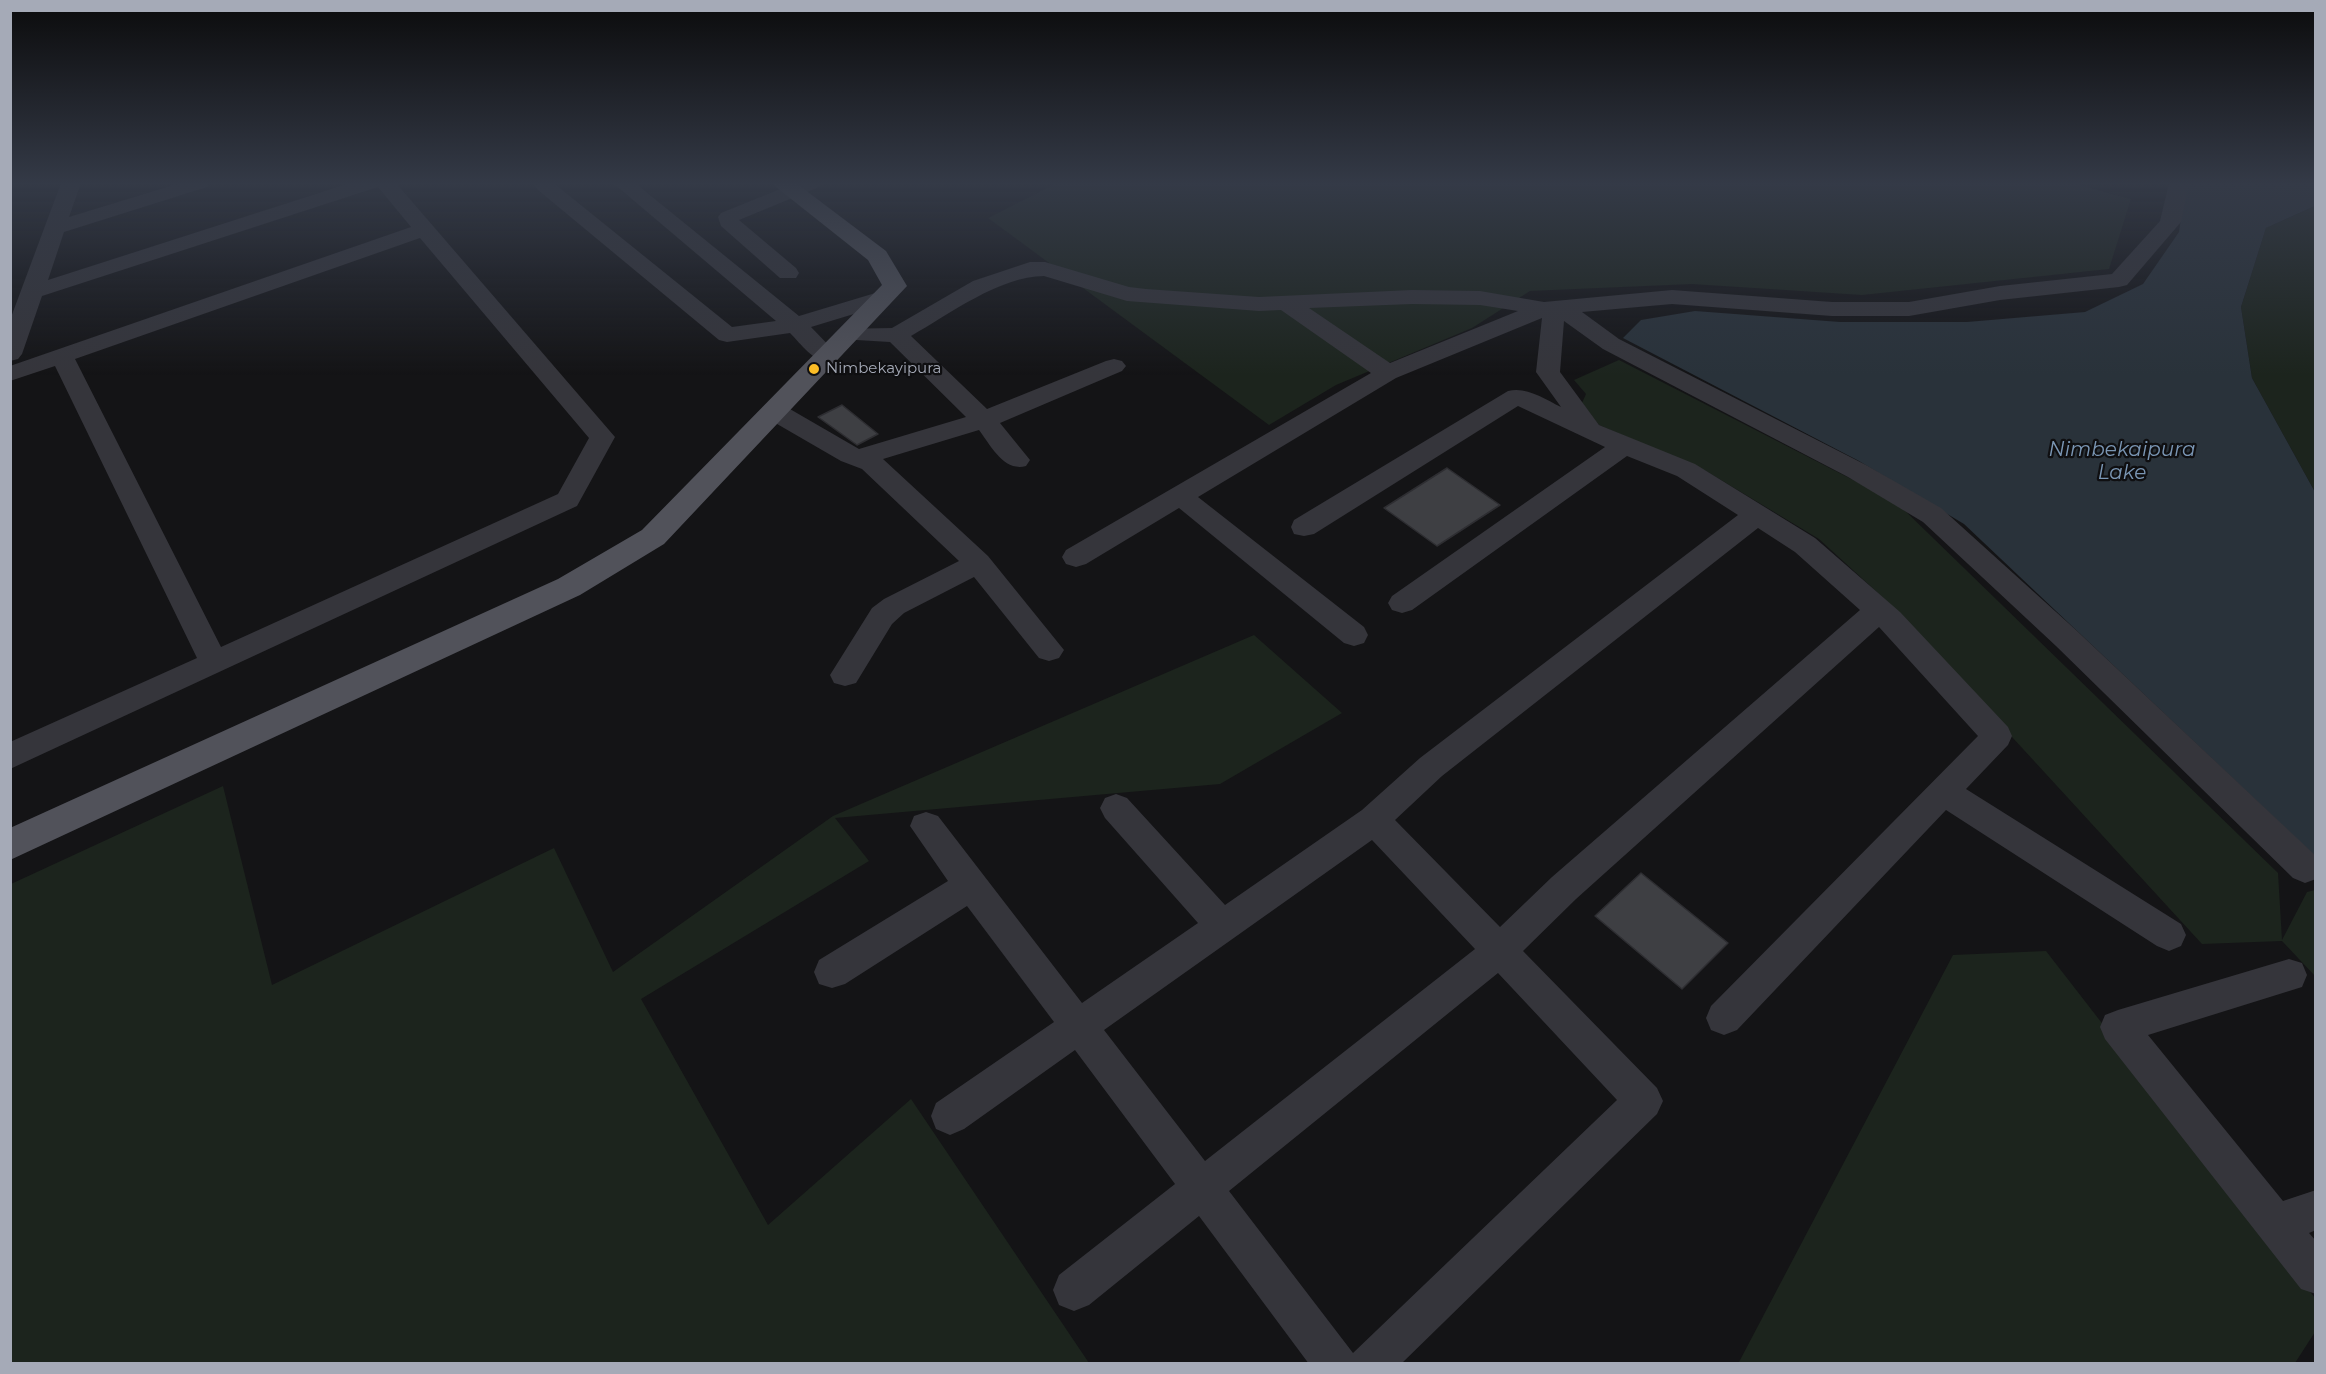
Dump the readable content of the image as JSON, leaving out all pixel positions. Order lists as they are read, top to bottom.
{
  "water": ["Nimbekaipura Lake"],
  "places": ["Nimbekayipura"]
}
